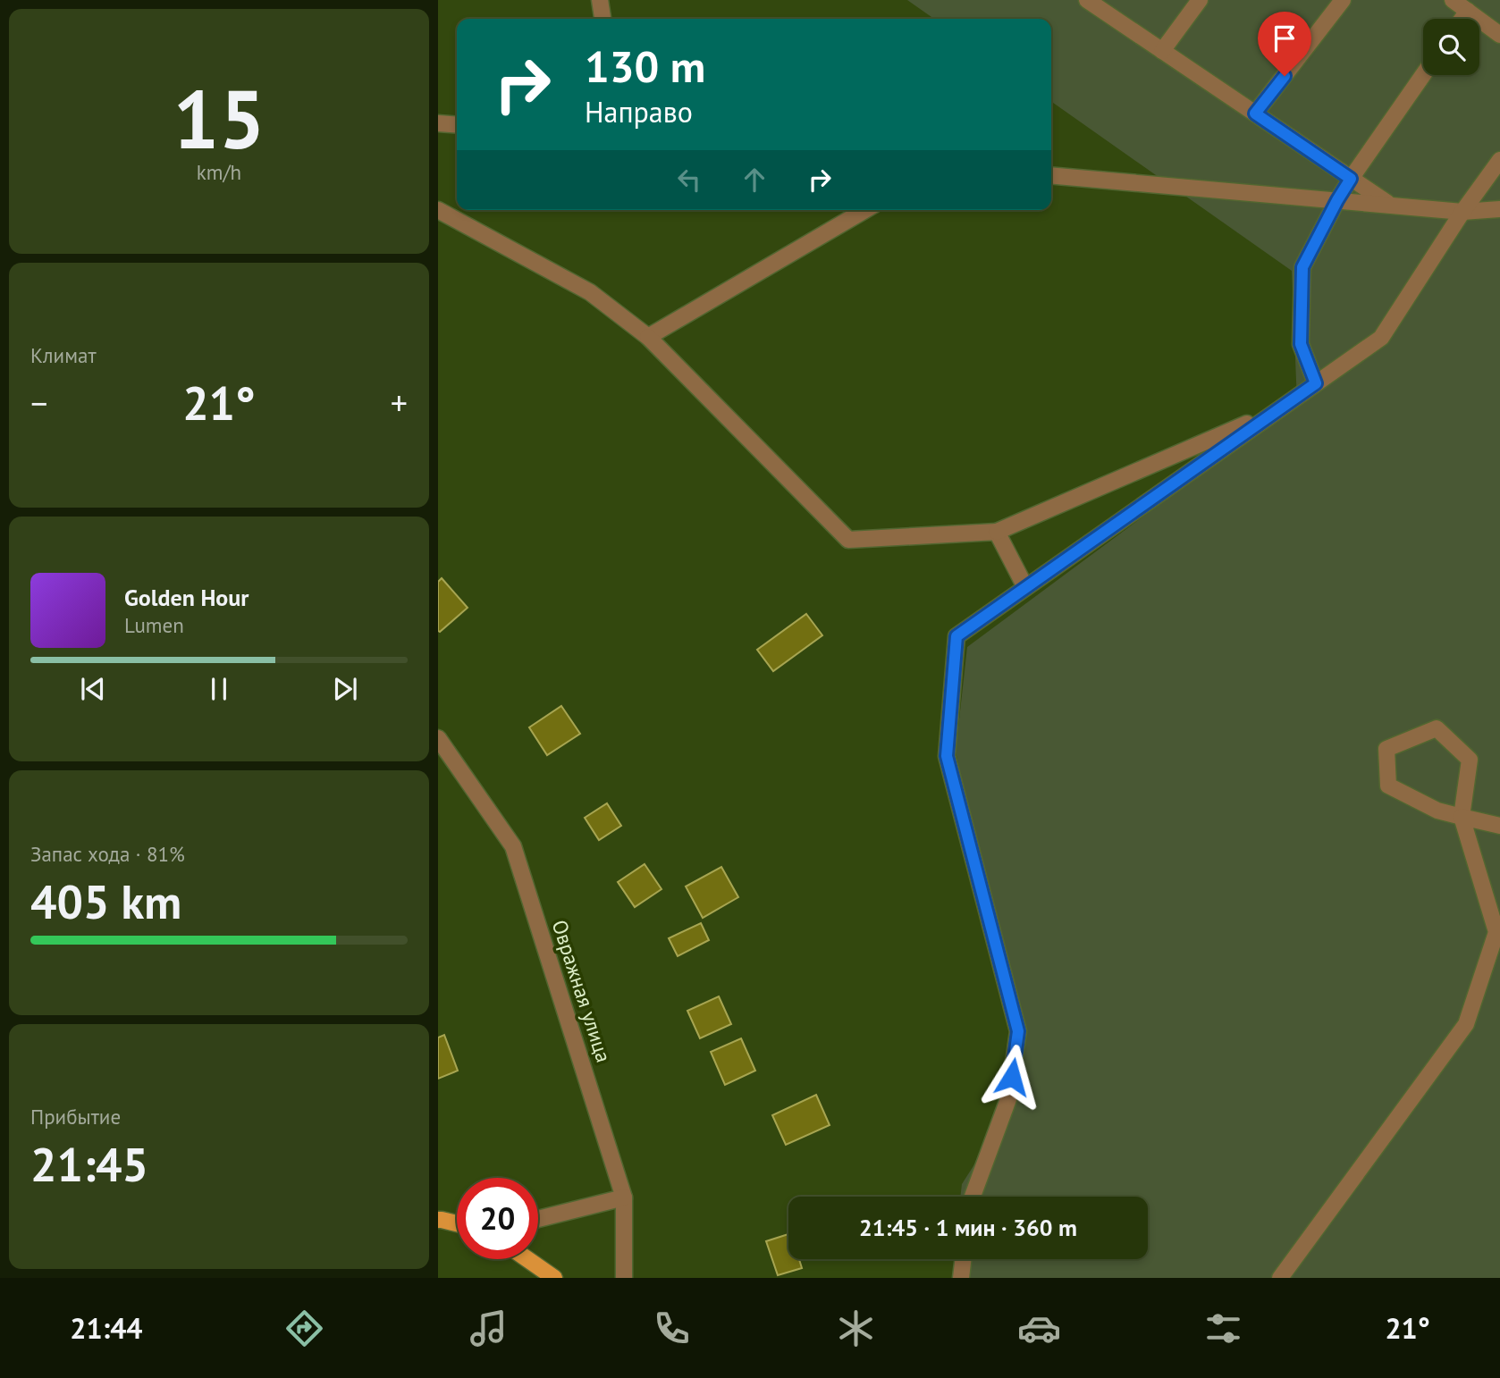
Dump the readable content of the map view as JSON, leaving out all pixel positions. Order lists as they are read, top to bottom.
{
  "streets": {
    "street": ["Овражная улица"]
  },
  "page": {
    "tile": [
      ["15", "km/h"],
      "Климат",
      ["Запас хода · 81%", "405 km"],
      ["Прибытие", "21:45"]
    ],
    "turn": ["130 m", "Направо"],
    "heat": ["−", "21°", "+"],
    "song": ["Golden Hour", "Lumen"],
    "limit": "20",
    "trip": "21:45 · 1 мин · 360 m",
    "tabs": ["21:44", "21°"]
  }
}
